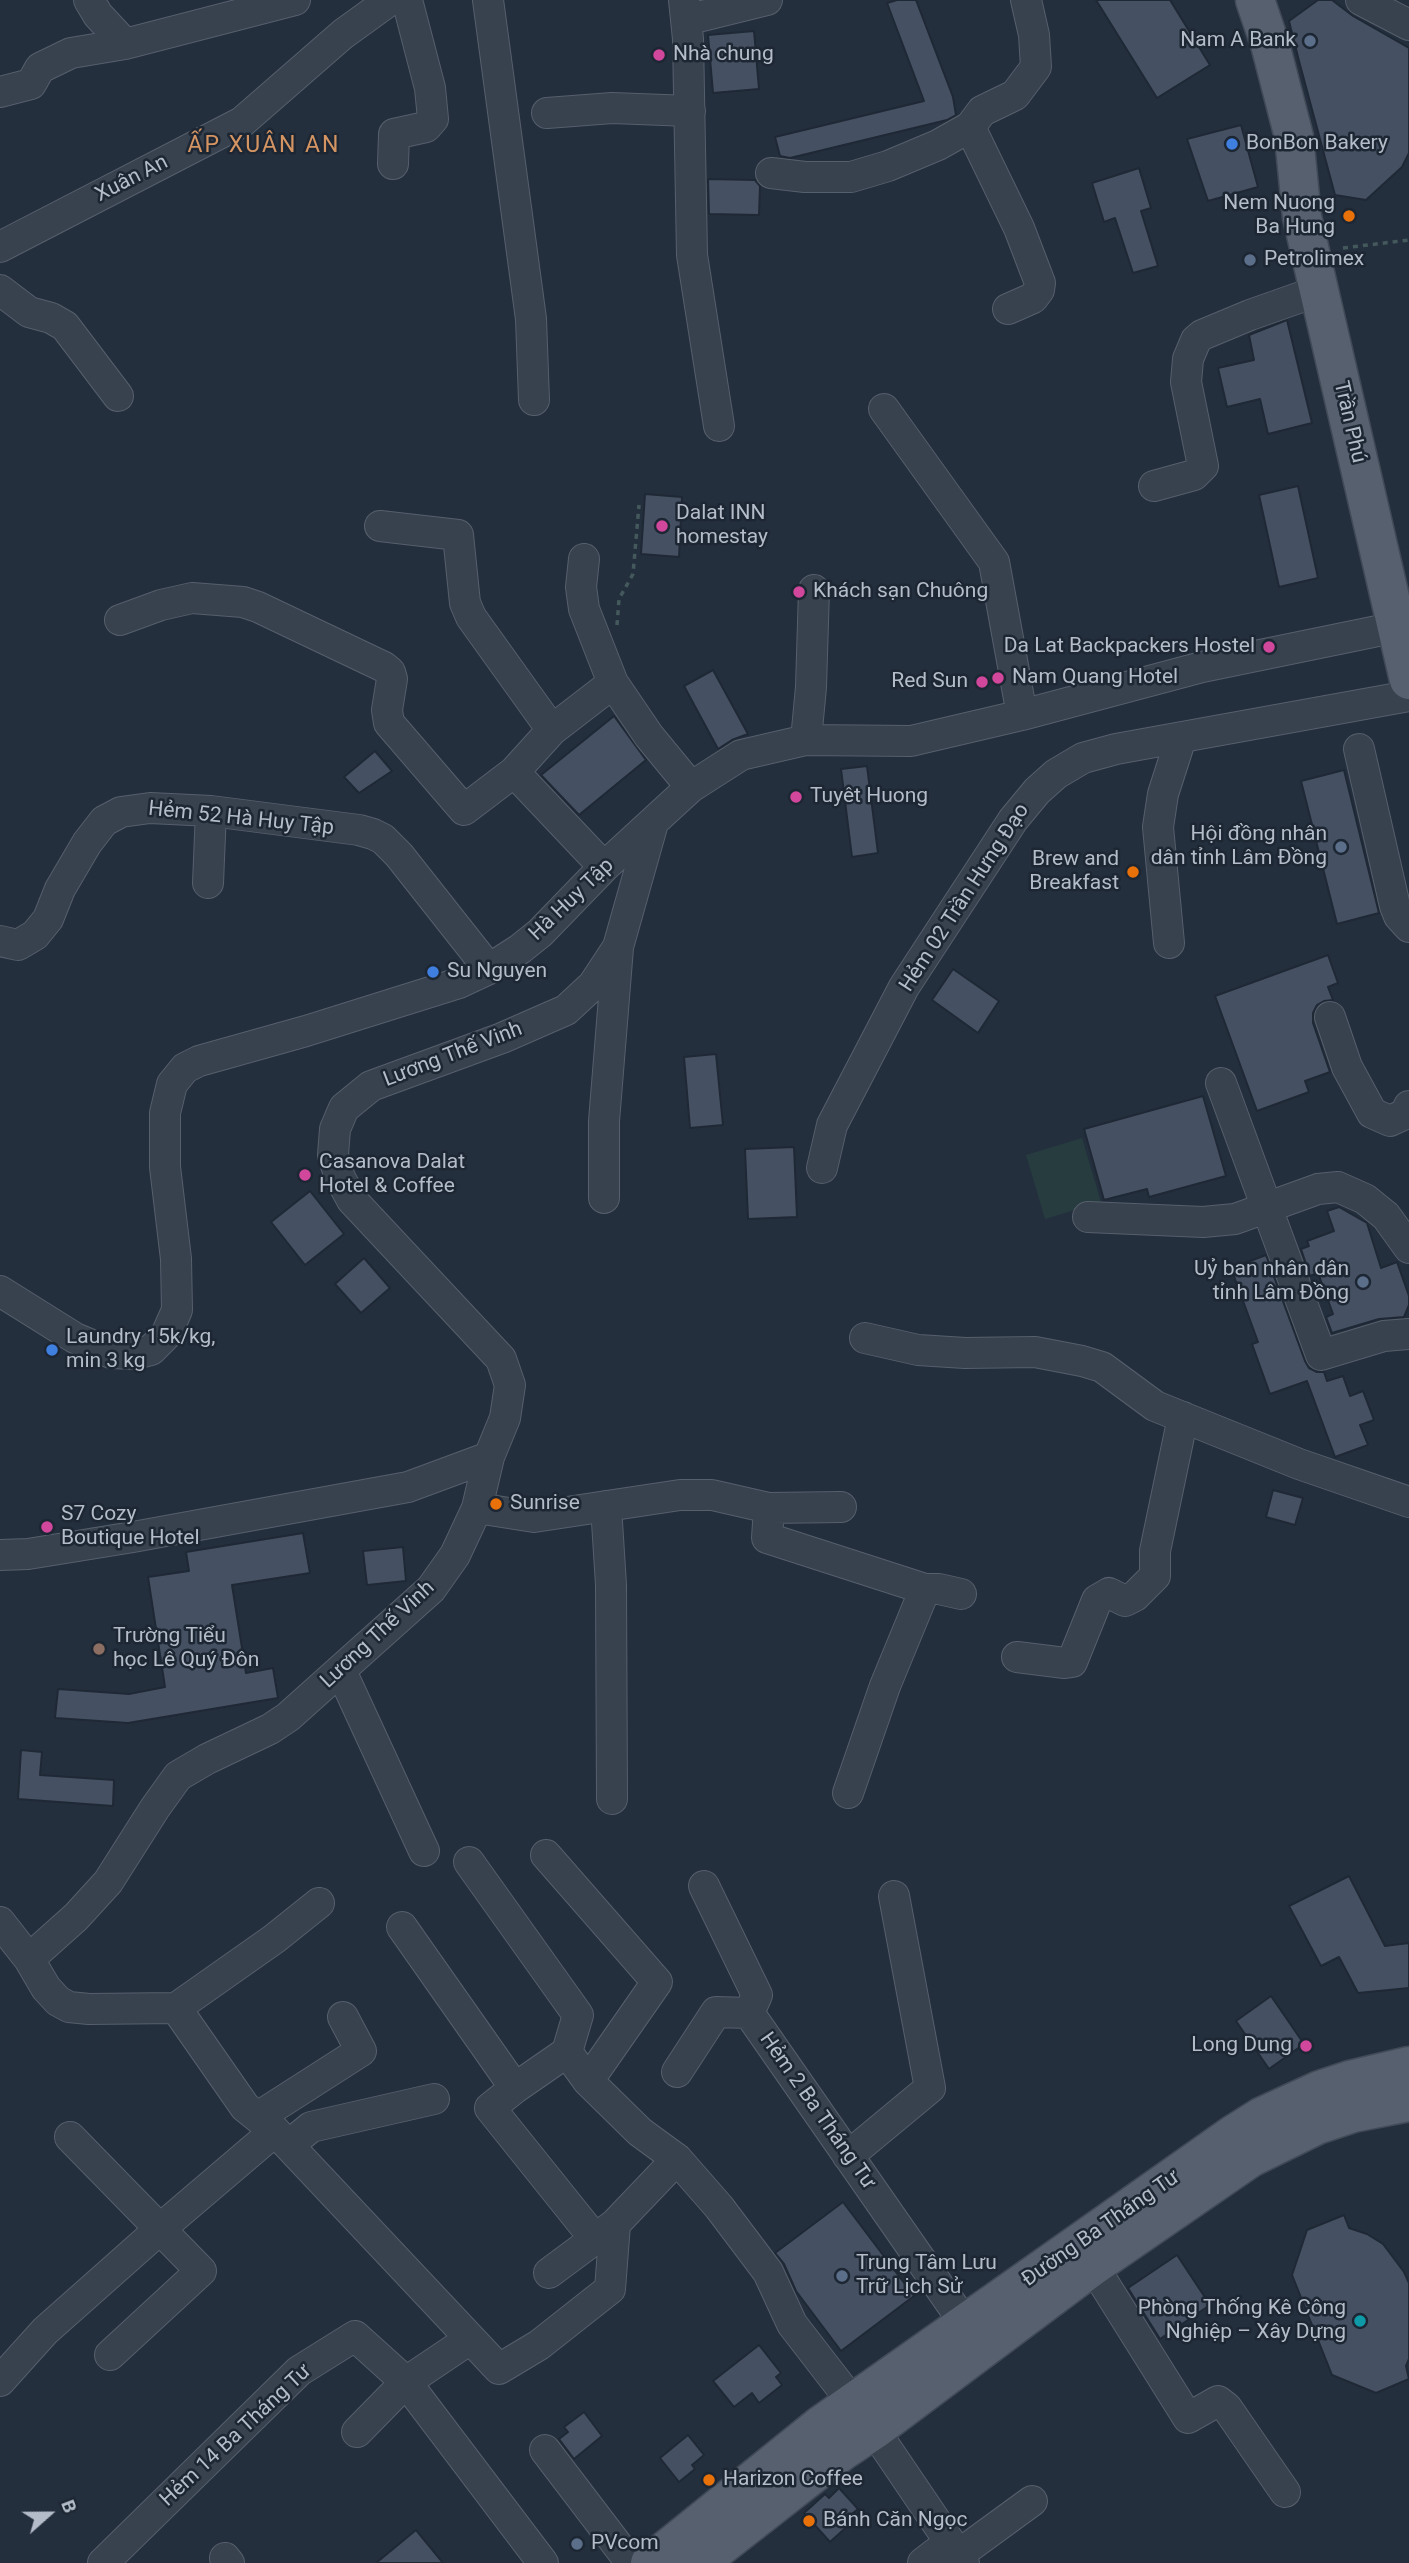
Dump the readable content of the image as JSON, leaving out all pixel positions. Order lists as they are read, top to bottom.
{
  "streets": {
    "main road": ["Trần Phú", "Đường Ba Tháng Tư"],
    "street": [
      "Xuân An",
      "Hẻm 52 Hà Huy Tập",
      "Hẻm 02 Trần Hưng Đạo",
      "Hà Huy Tập",
      "Lương Thế Vinh",
      "Hẻm 2 Ba Tháng Tư",
      "Hẻm 14 Ba Tháng Tư"
    ]
  },
  "crossings": [
    ["Trần Phú", "Hẻm 02 Trần Hưng Đạo"],
    ["Trần Phú", "Hà Huy Tập"],
    ["Hẻm 52 Hà Huy Tập", "Hà Huy Tập"],
    ["Hà Huy Tập", "Lương Thế Vinh"],
    ["Hẻm 2 Ba Tháng Tư", "Đường Ba Tháng Tư"]
  ],
  "districts": ["ẤP XUÂN AN"],
  "places": [
    "Nam A Bank",
    "Nhà chung",
    "BonBon Bakery",
    "Nem Nuong Ba Hung",
    "Petrolimex",
    "Dalat INN homestay",
    "Khách sạn Chuông",
    "Da Lat Backpackers Hostel",
    "Nam Quang Hotel",
    "Red Sun",
    "Tuyêt Huong",
    "Hội đồng nhân dân tỉnh Lâm Đồng",
    "Brew and Breakfast",
    "Su Nguyen",
    "Casanova Dalat Hotel & Coffee",
    "Uỷ ban nhân dân tỉnh Lâm Đồng",
    "Laundry 15k/kg, min 3 kg",
    "Sunrise",
    "S7 Cozy Boutique Hotel",
    "Trường Tiểu học Lê Quý Đôn",
    "Long Dung",
    "Trung Tâm Lưu Trữ Lịch Sử",
    "Phòng Thống Kê Công Nghiệp – Xây Dựng",
    "Harizon Coffee",
    "Bánh Căn Ngọc",
    "PVcom"
  ],
  "north": "right"
}
